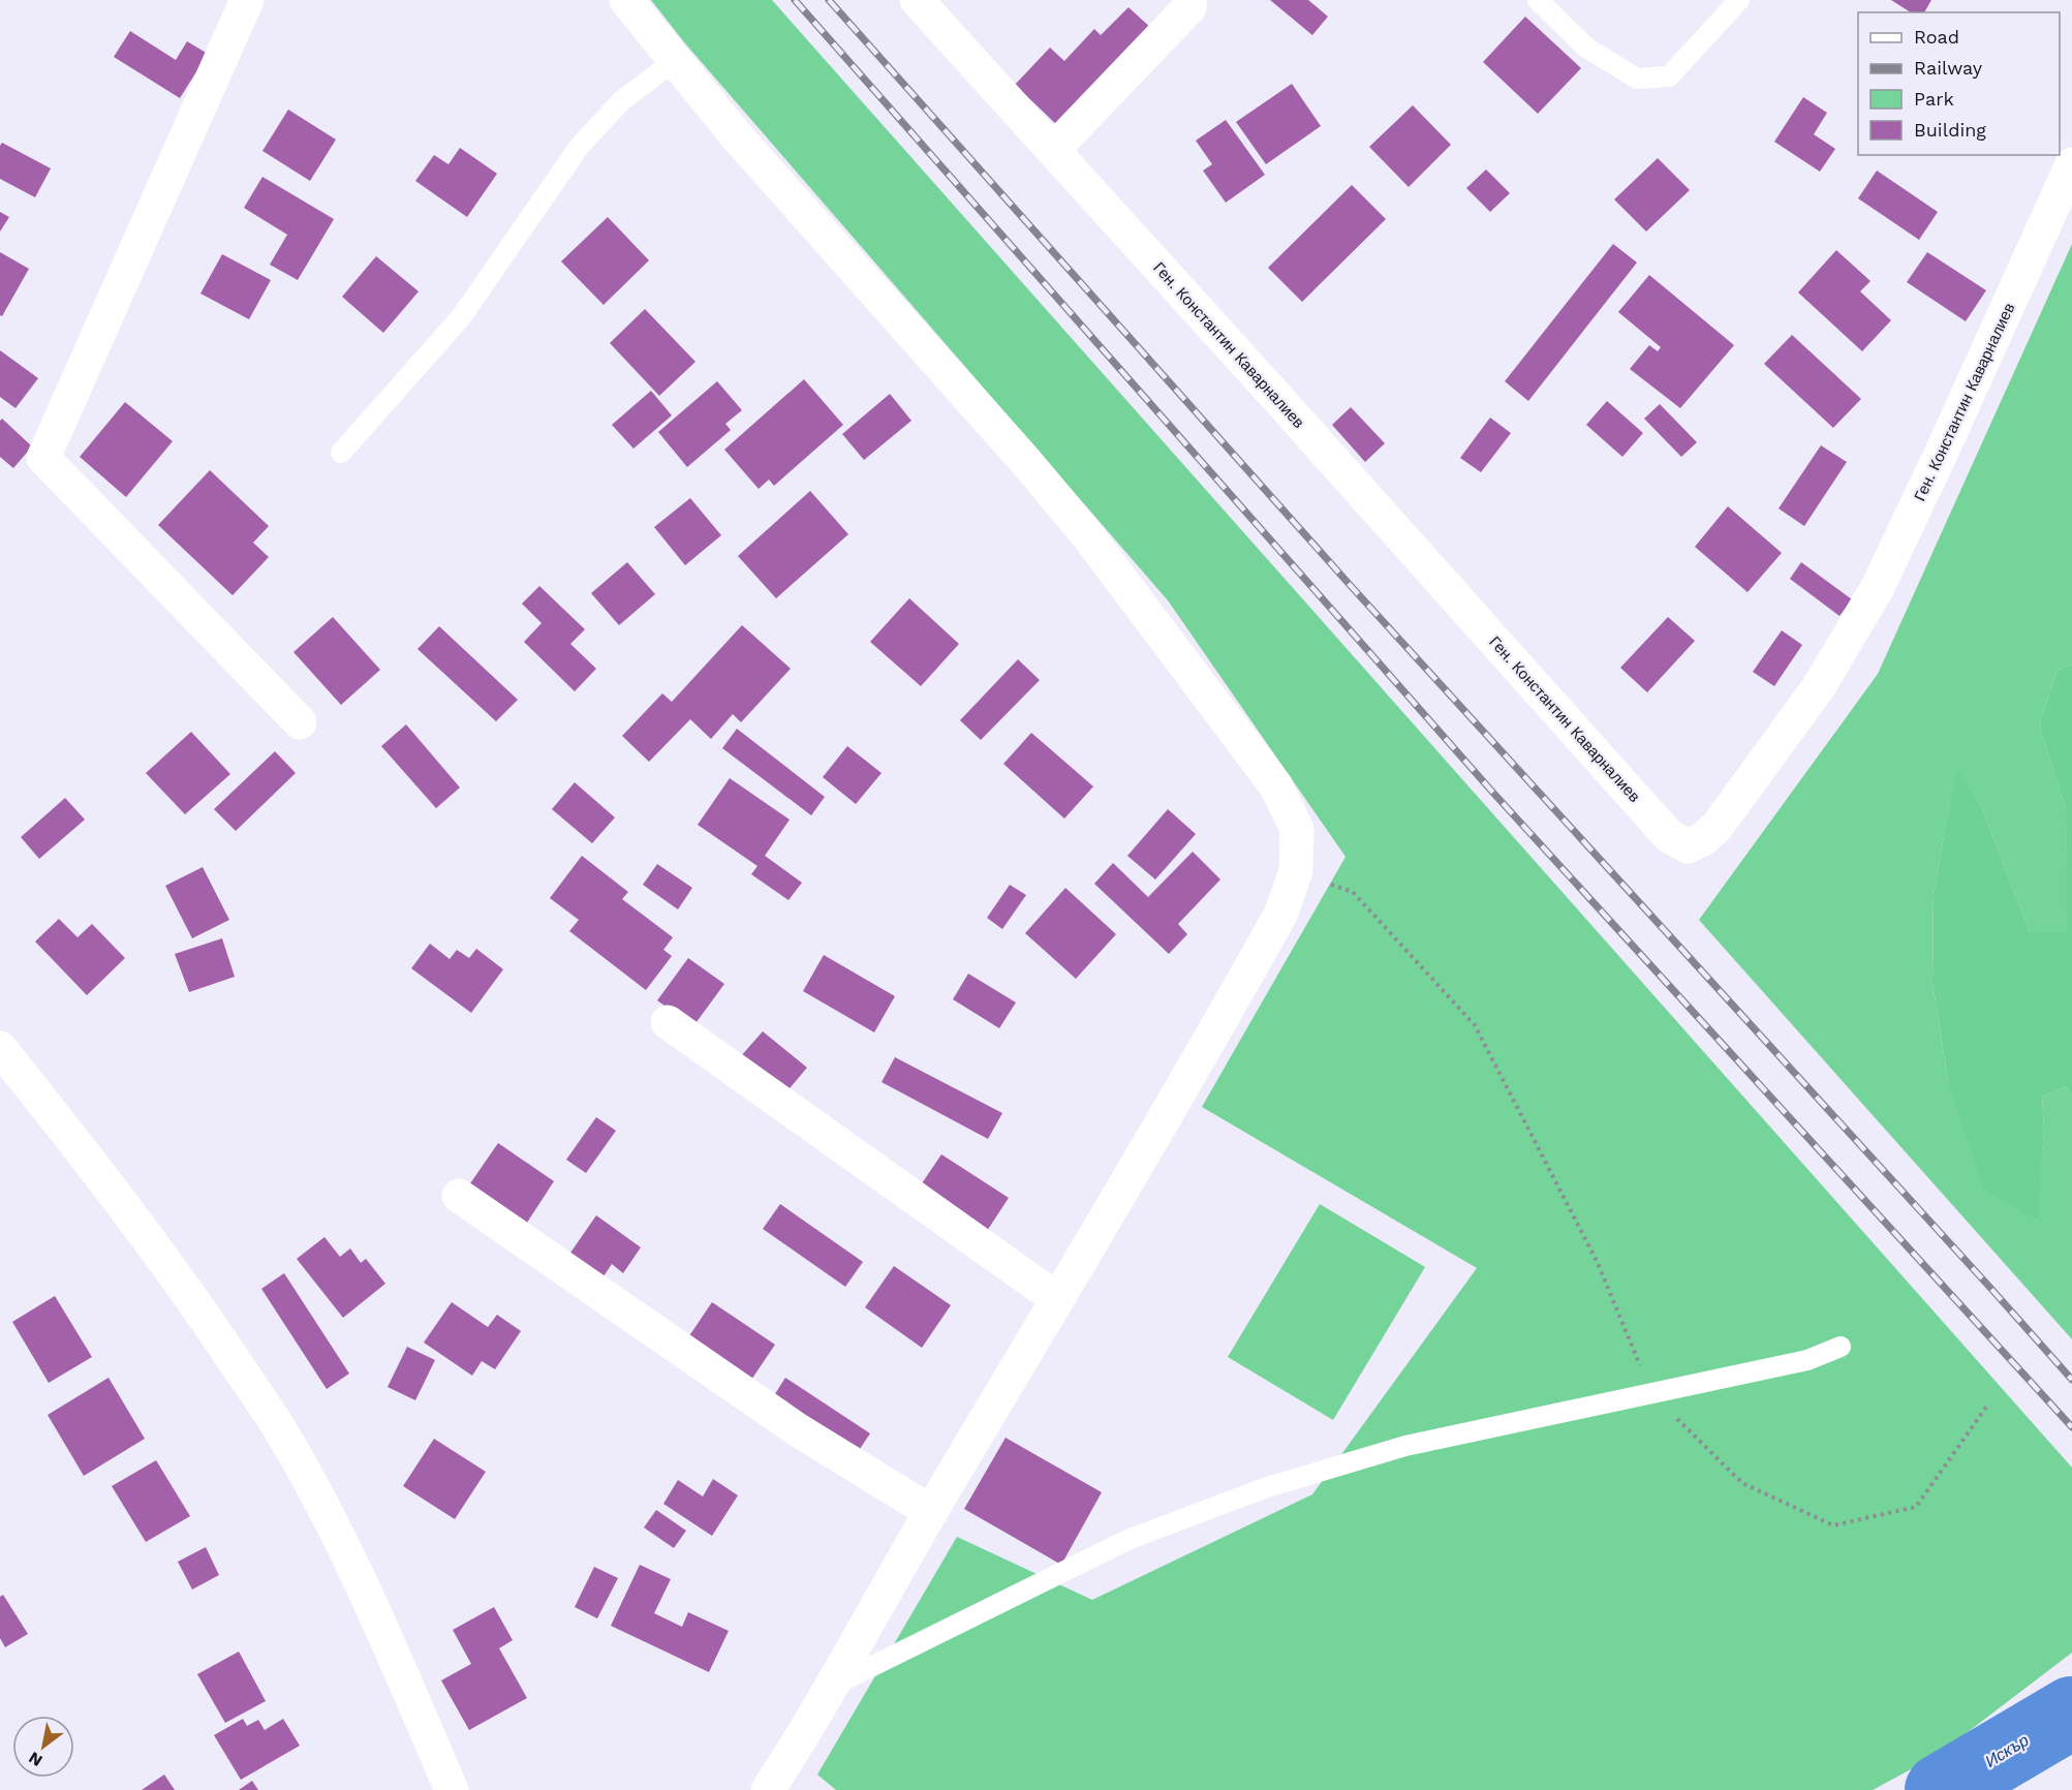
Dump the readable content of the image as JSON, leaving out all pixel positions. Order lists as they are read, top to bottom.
{
  "streets": {
    "street": ["Ген. Константин Каварналиев"]
  },
  "water": ["Искър"],
  "legend": [
    "Road",
    "Railway",
    "Park",
    "Building"
  ],
  "north": "bottom left"
}
